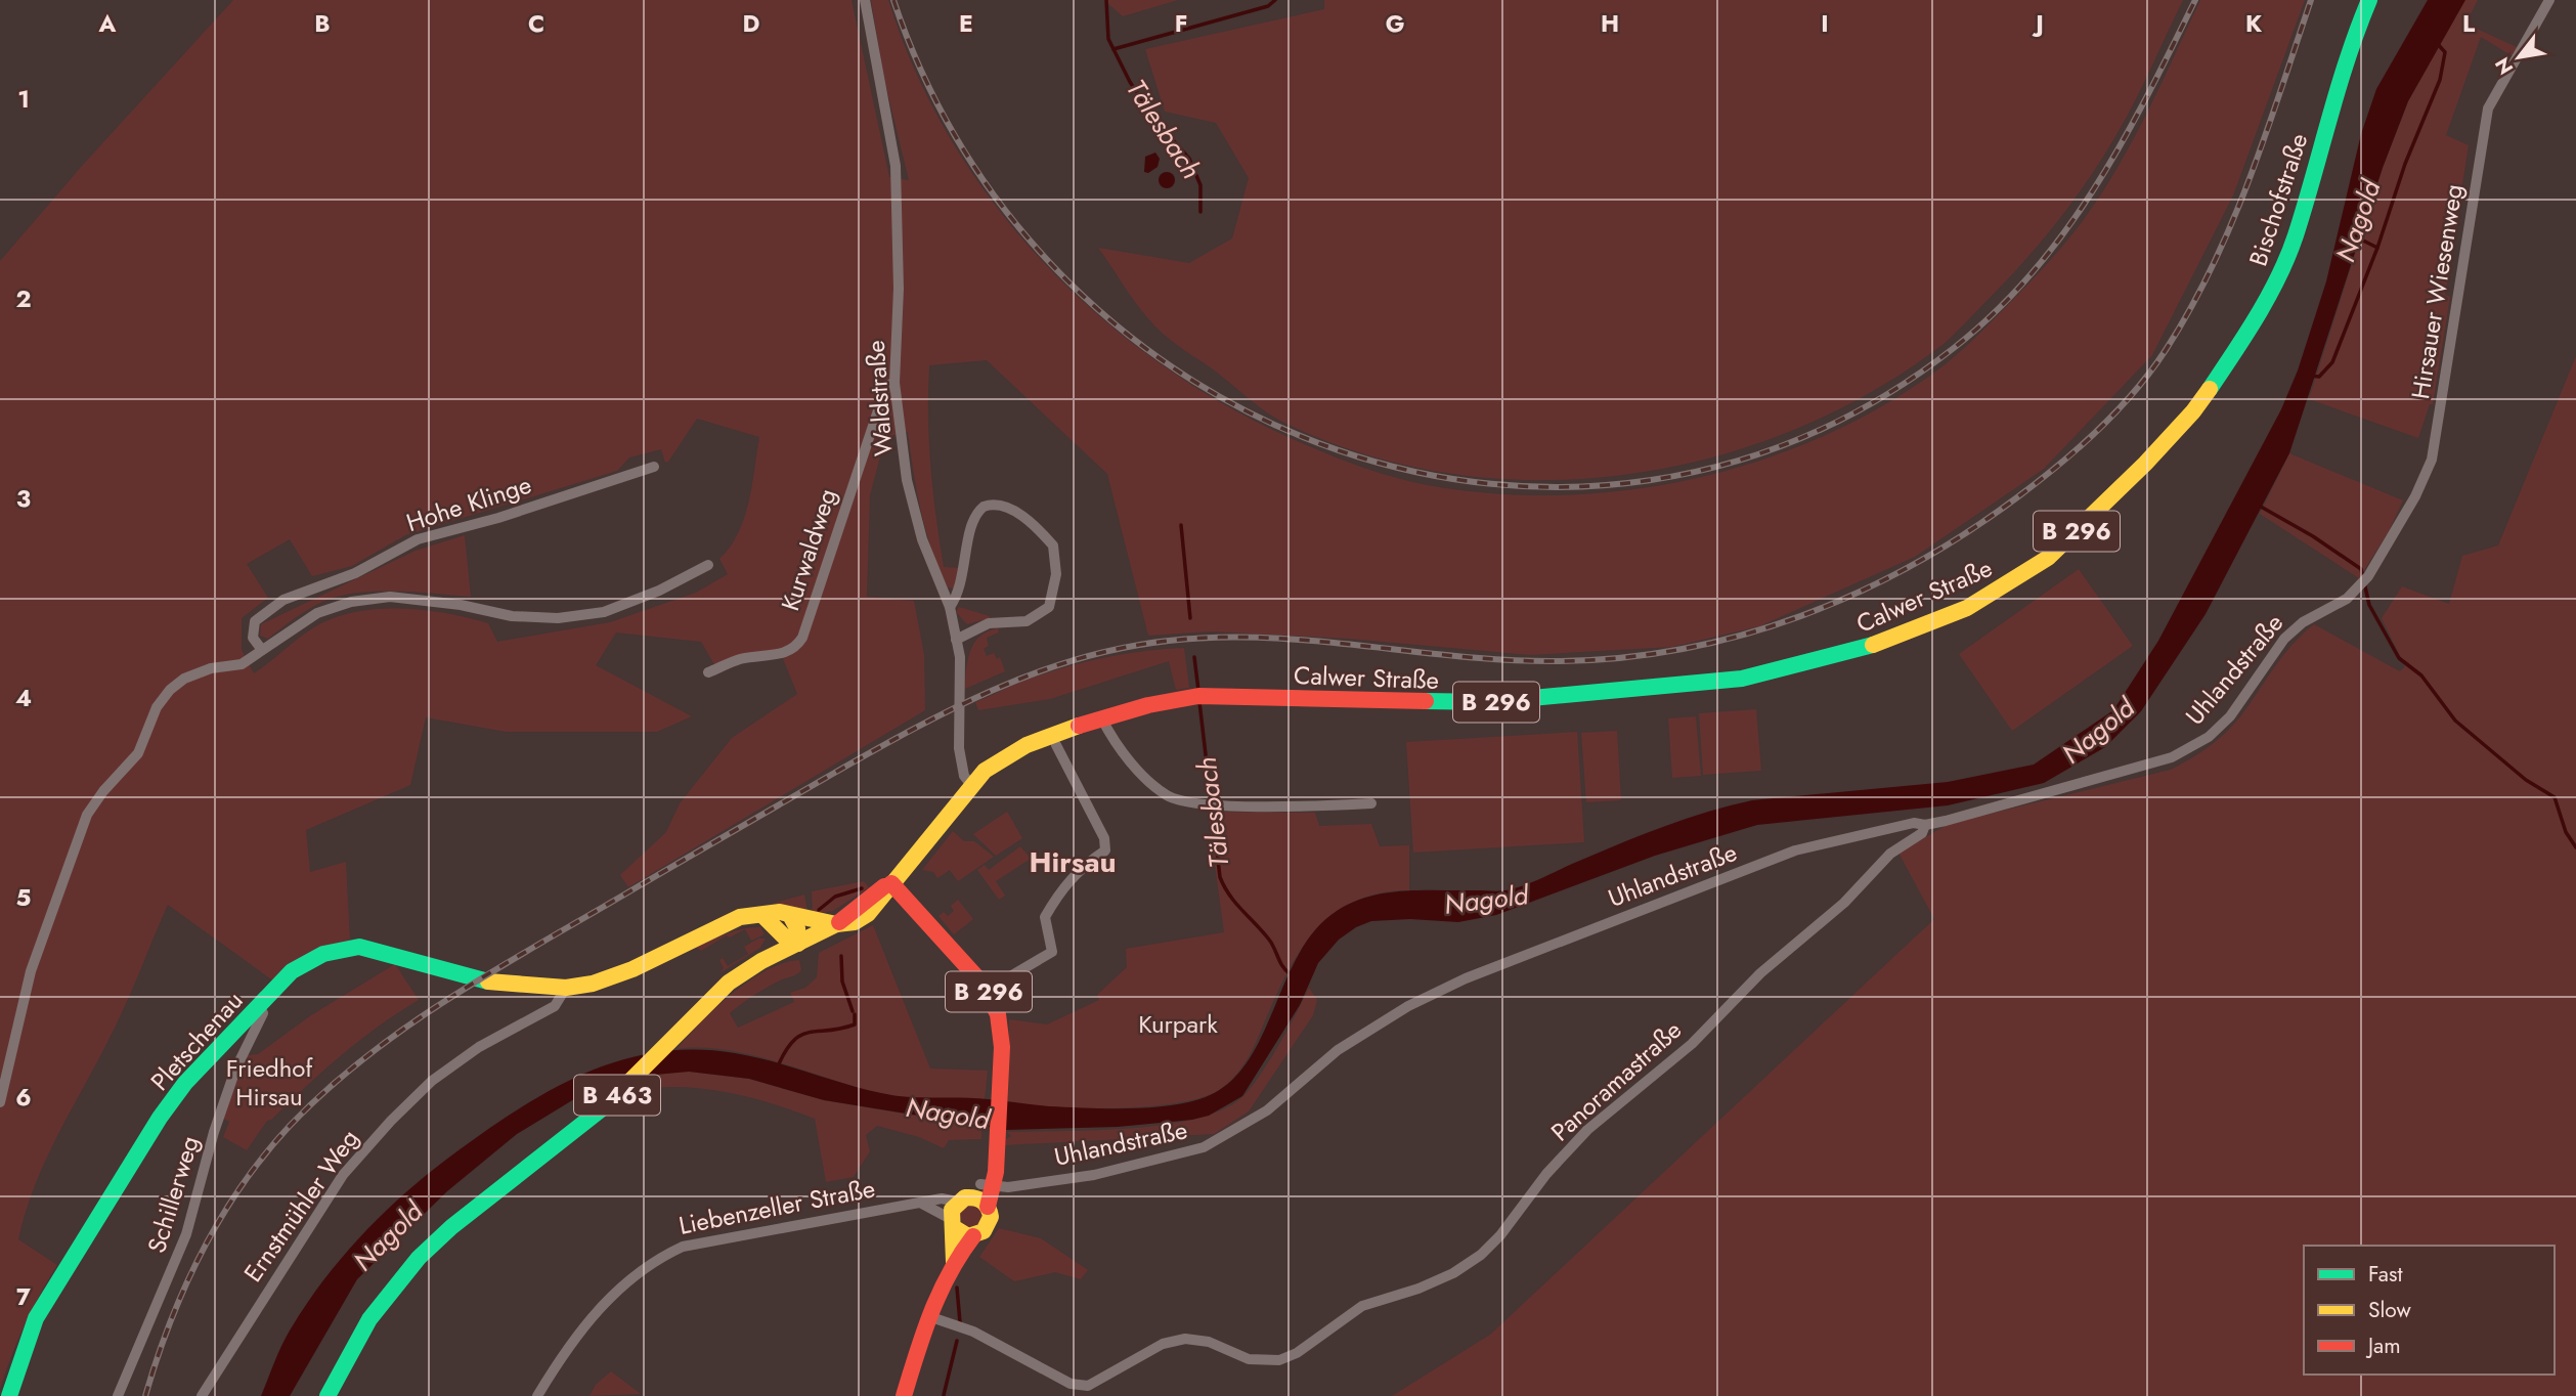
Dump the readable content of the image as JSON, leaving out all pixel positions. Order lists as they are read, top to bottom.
{
  "streets": {
    "main road": [
      "Bischofstraße",
      "B 296",
      "Calwer Straße",
      "Pletschenau",
      "B 463"
    ],
    "street": [
      "Hirsauer Wiesenweg",
      "Waldstraße",
      "Hohe Klinge",
      "Kurwaldweg",
      "Uhlandstraße",
      "Panoramastraße",
      "Schillerweg",
      "Ernstmühler Weg",
      "Liebenzeller Straße"
    ]
  },
  "crossings": [
    ["Bischofstraße", "Calwer Straße"],
    ["Hirsauer Wiesenweg", "Uhlandstraße"],
    ["Waldstraße", "Kurwaldweg"],
    ["Waldstraße", "Calwer Straße"],
    ["B 296", "Calwer Straße"],
    ["B 296", "Uhlandstraße"],
    ["B 296", "Panoramastraße"],
    ["B 296", "B 463"],
    ["B 296", "Liebenzeller Straße"],
    ["Calwer Straße", "B 463"],
    ["Uhlandstraße", "Panoramastraße"],
    ["Uhlandstraße", "Liebenzeller Straße"],
    ["Pletschenau", "Schillerweg"],
    ["Pletschenau", "Ernstmühler Weg"]
  ],
  "districts": ["Hirsau"],
  "water": ["Tälesbach", "Nagold"],
  "parks": ["Kurpark", "Friedhof Hirsau"],
  "legend": ["Fast", "Slow", "Jam"],
  "north": "bottom left",
  "grid": {
    "columns": [
      "A",
      "B",
      "C",
      "D",
      "E",
      "F",
      "G",
      "H",
      "I",
      "J",
      "K",
      "L"
    ],
    "rows": [
      "1",
      "2",
      "3",
      "4",
      "5",
      "6",
      "7"
    ]
  }
}
